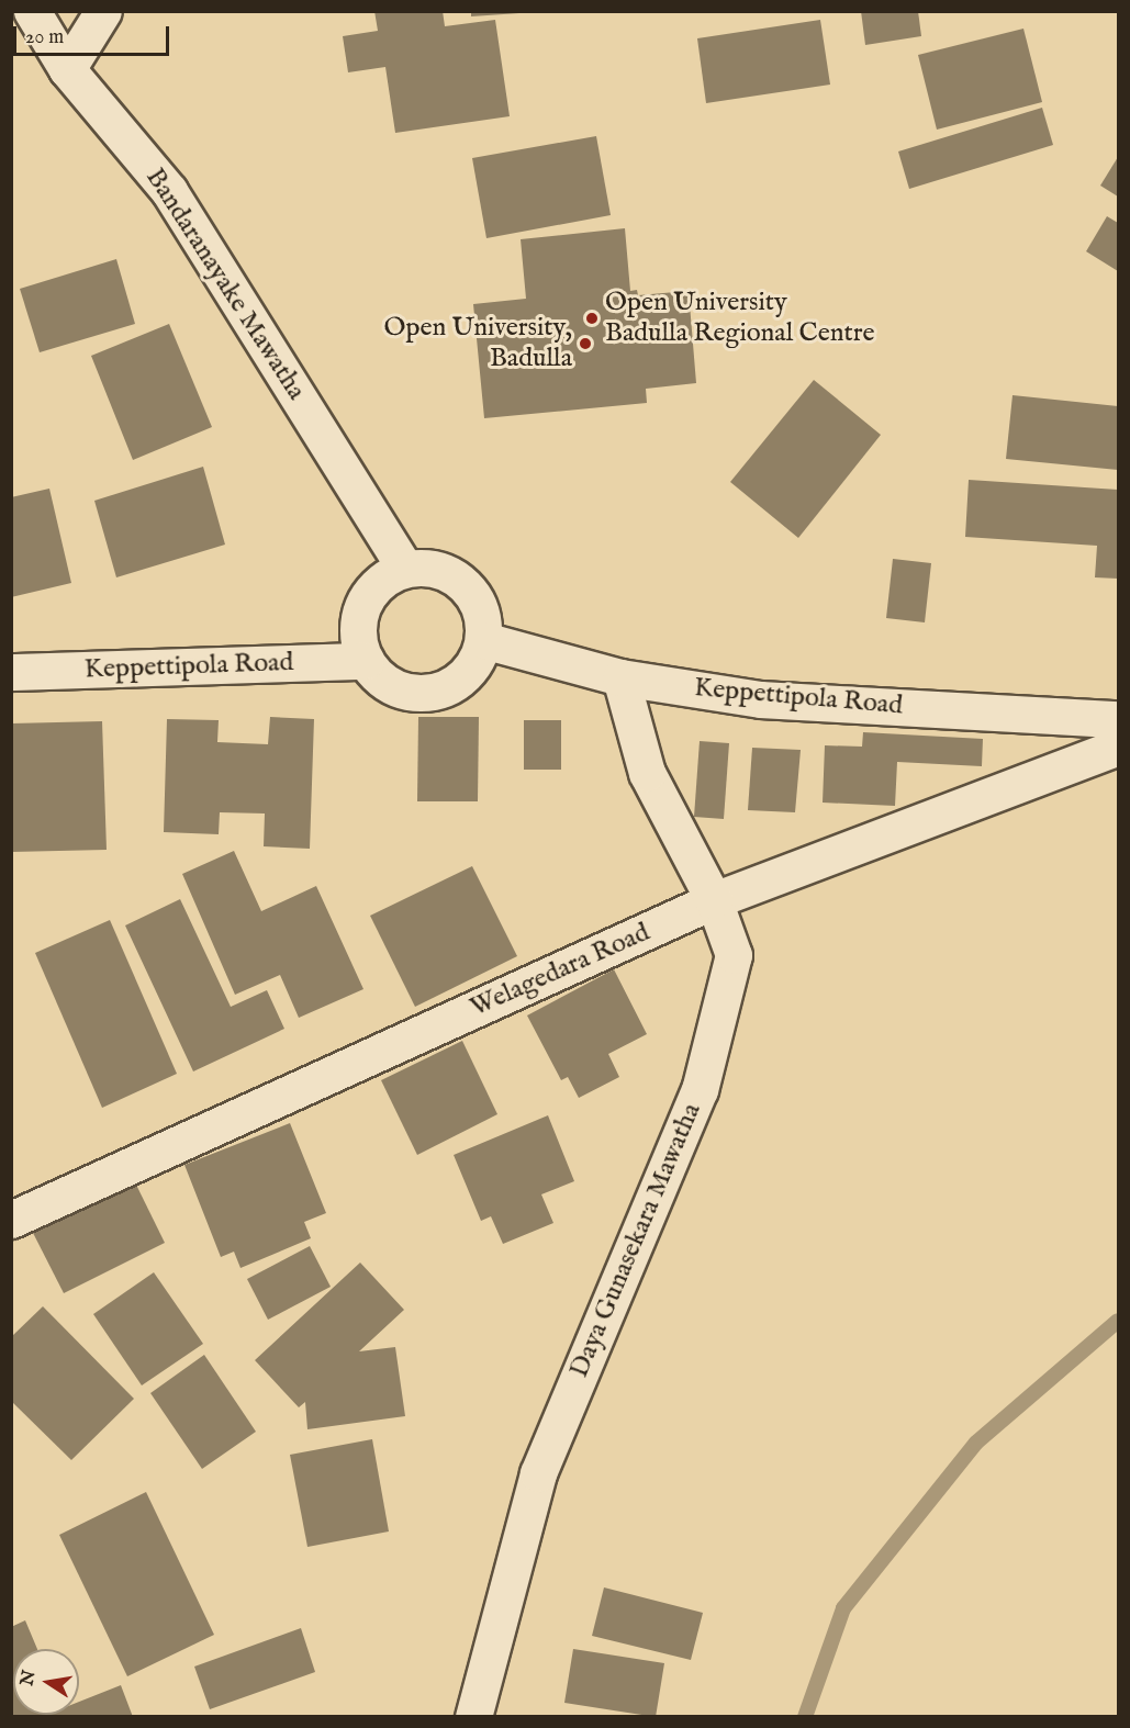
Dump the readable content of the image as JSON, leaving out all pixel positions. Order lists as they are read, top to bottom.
{
  "streets": {
    "street": [
      "Bandaranayake Mawatha",
      "Keppettipola Road",
      "Welagedara Road",
      "Daya Gunasekara Mawatha"
    ]
  },
  "crossings": [
    ["Bandaranayake Mawatha", "Keppettipola Road"],
    ["Keppettipola Road", "Daya Gunasekara Mawatha"],
    ["Welagedara Road", "Daya Gunasekara Mawatha"]
  ],
  "places": ["Open University Badulla Regional Centre", "Open University, Badulla"],
  "scale_bar": "20 m",
  "north": "left"
}
